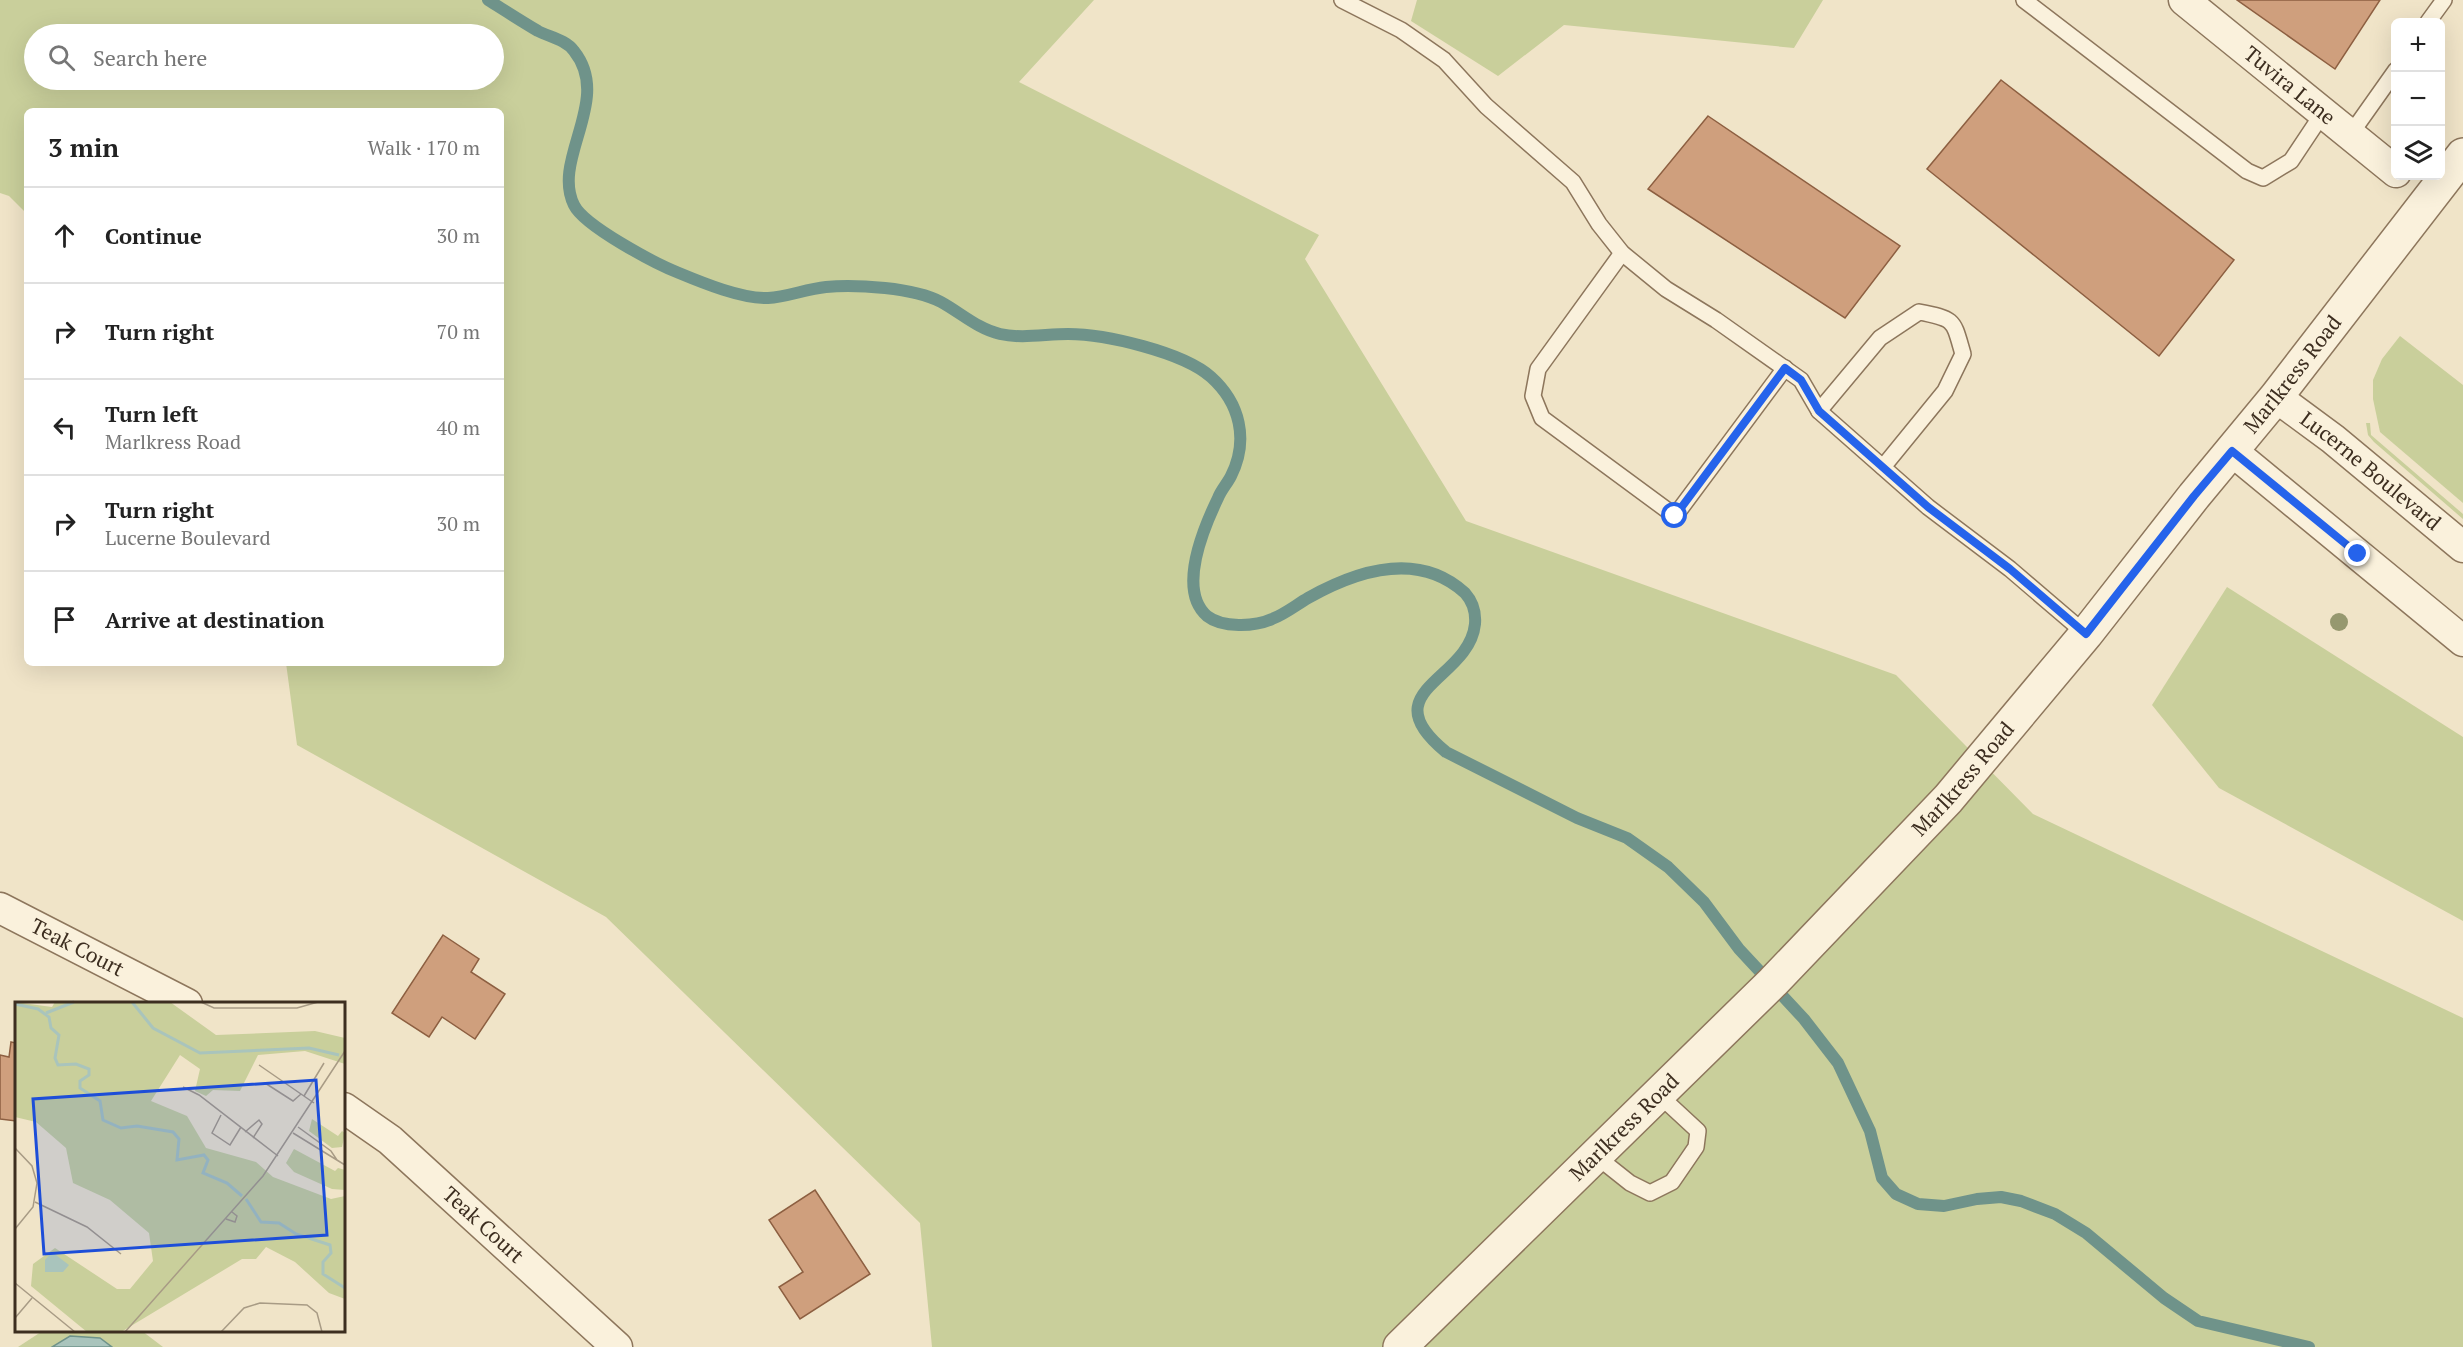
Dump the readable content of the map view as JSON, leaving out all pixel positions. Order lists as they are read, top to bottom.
{
  "streets": {
    "street": [
      "Tuvira Lane",
      "Marlkress Road",
      "Lucerne Boulevard",
      "Teak Court"
    ]
  },
  "crossings": [
    ["Marlkress Road", "Lucerne Boulevard"]
  ],
  "page": {
    "map_buttons": ["+", "−"],
    "search": "Search here",
    "heading": ["3 min", "Walk · 170 m"],
    "list": [
      ["Continue", "30 m"],
      ["Turn right", "70 m"],
      ["Turn left", "Marlkress Road", "40 m"],
      ["Turn right", "Lucerne Boulevard", "30 m"],
      "Arrive at destination"
    ]
  }
}
